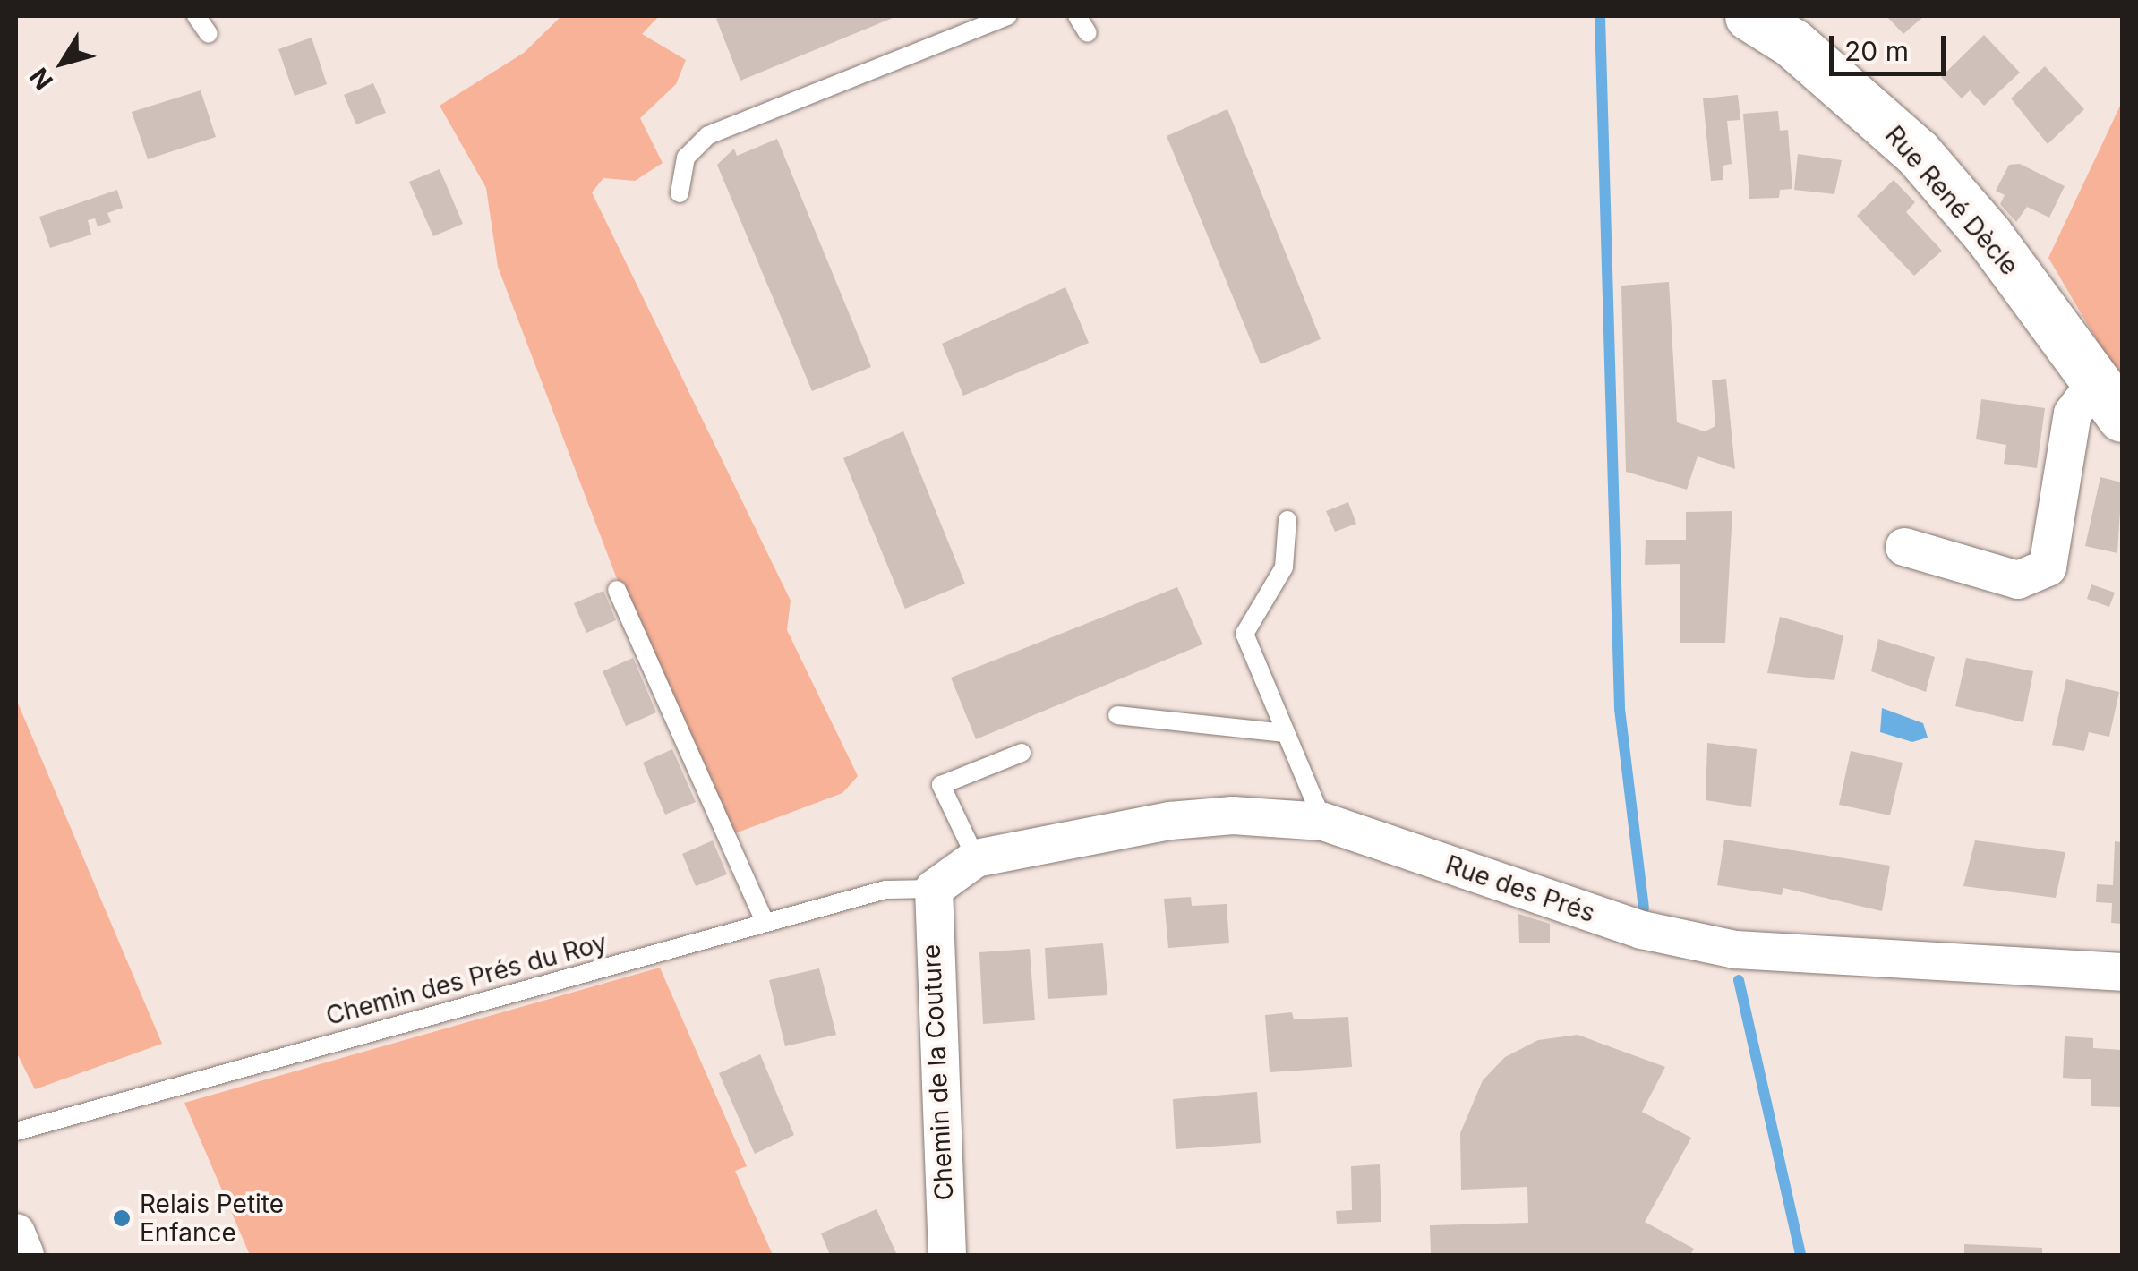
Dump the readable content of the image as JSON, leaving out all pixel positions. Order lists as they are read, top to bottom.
{
  "streets": {
    "street": ["Rue René Dècle", "Rue des Prés", "Chemin de la Couture"],
    "lane": ["Chemin des Prés du Roy"]
  },
  "crossings": [
    ["Rue des Prés", "Chemin des Prés du Roy"],
    ["Rue des Prés", "Chemin de la Couture"],
    ["Chemin des Prés du Roy", "Chemin de la Couture"]
  ],
  "places": ["Relais Petite Enfance"],
  "scale_bar": "20 m",
  "north": "bottom left"
}
